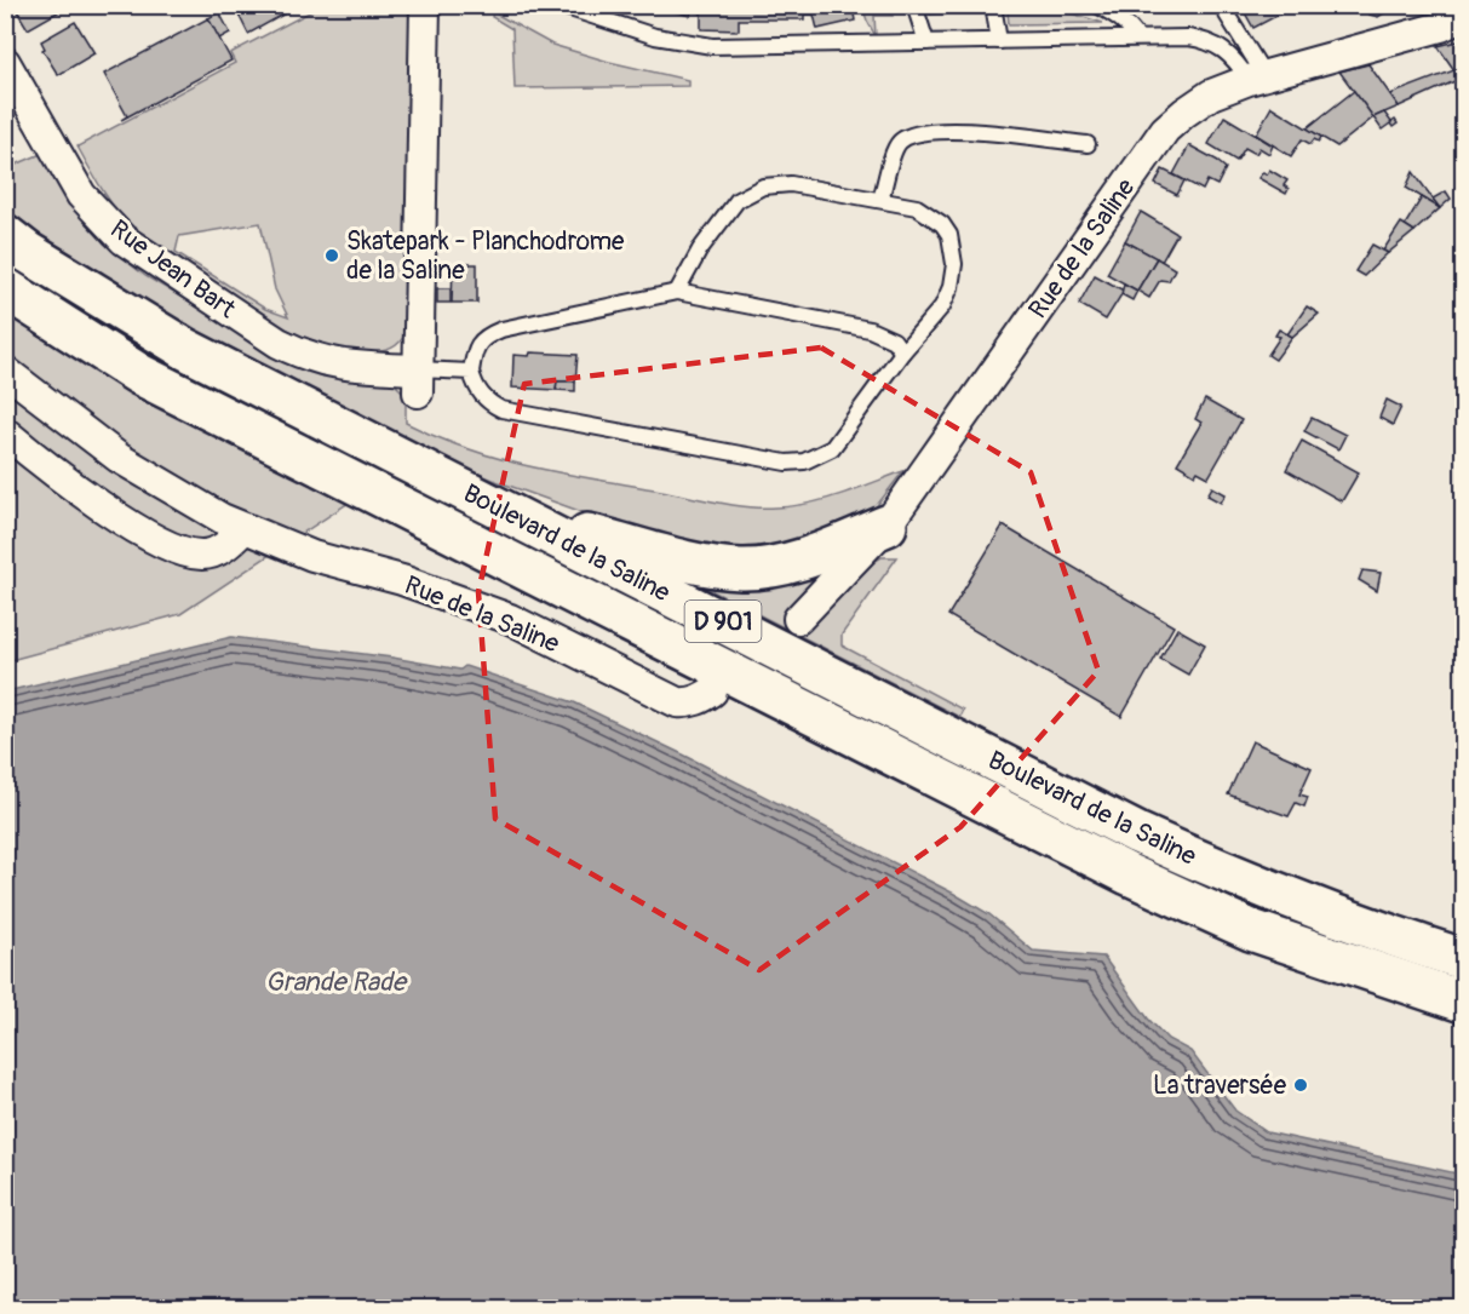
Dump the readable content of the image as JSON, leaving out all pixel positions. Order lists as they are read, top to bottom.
{
  "streets": {
    "main road": ["Boulevard de la Saline", "D 901"],
    "street": ["Rue de la Saline", "Rue Jean Bart"]
  },
  "water": ["Grande Rade"],
  "places": ["Skatepark - Planchodrome de la Saline", "La traversée"]
}
